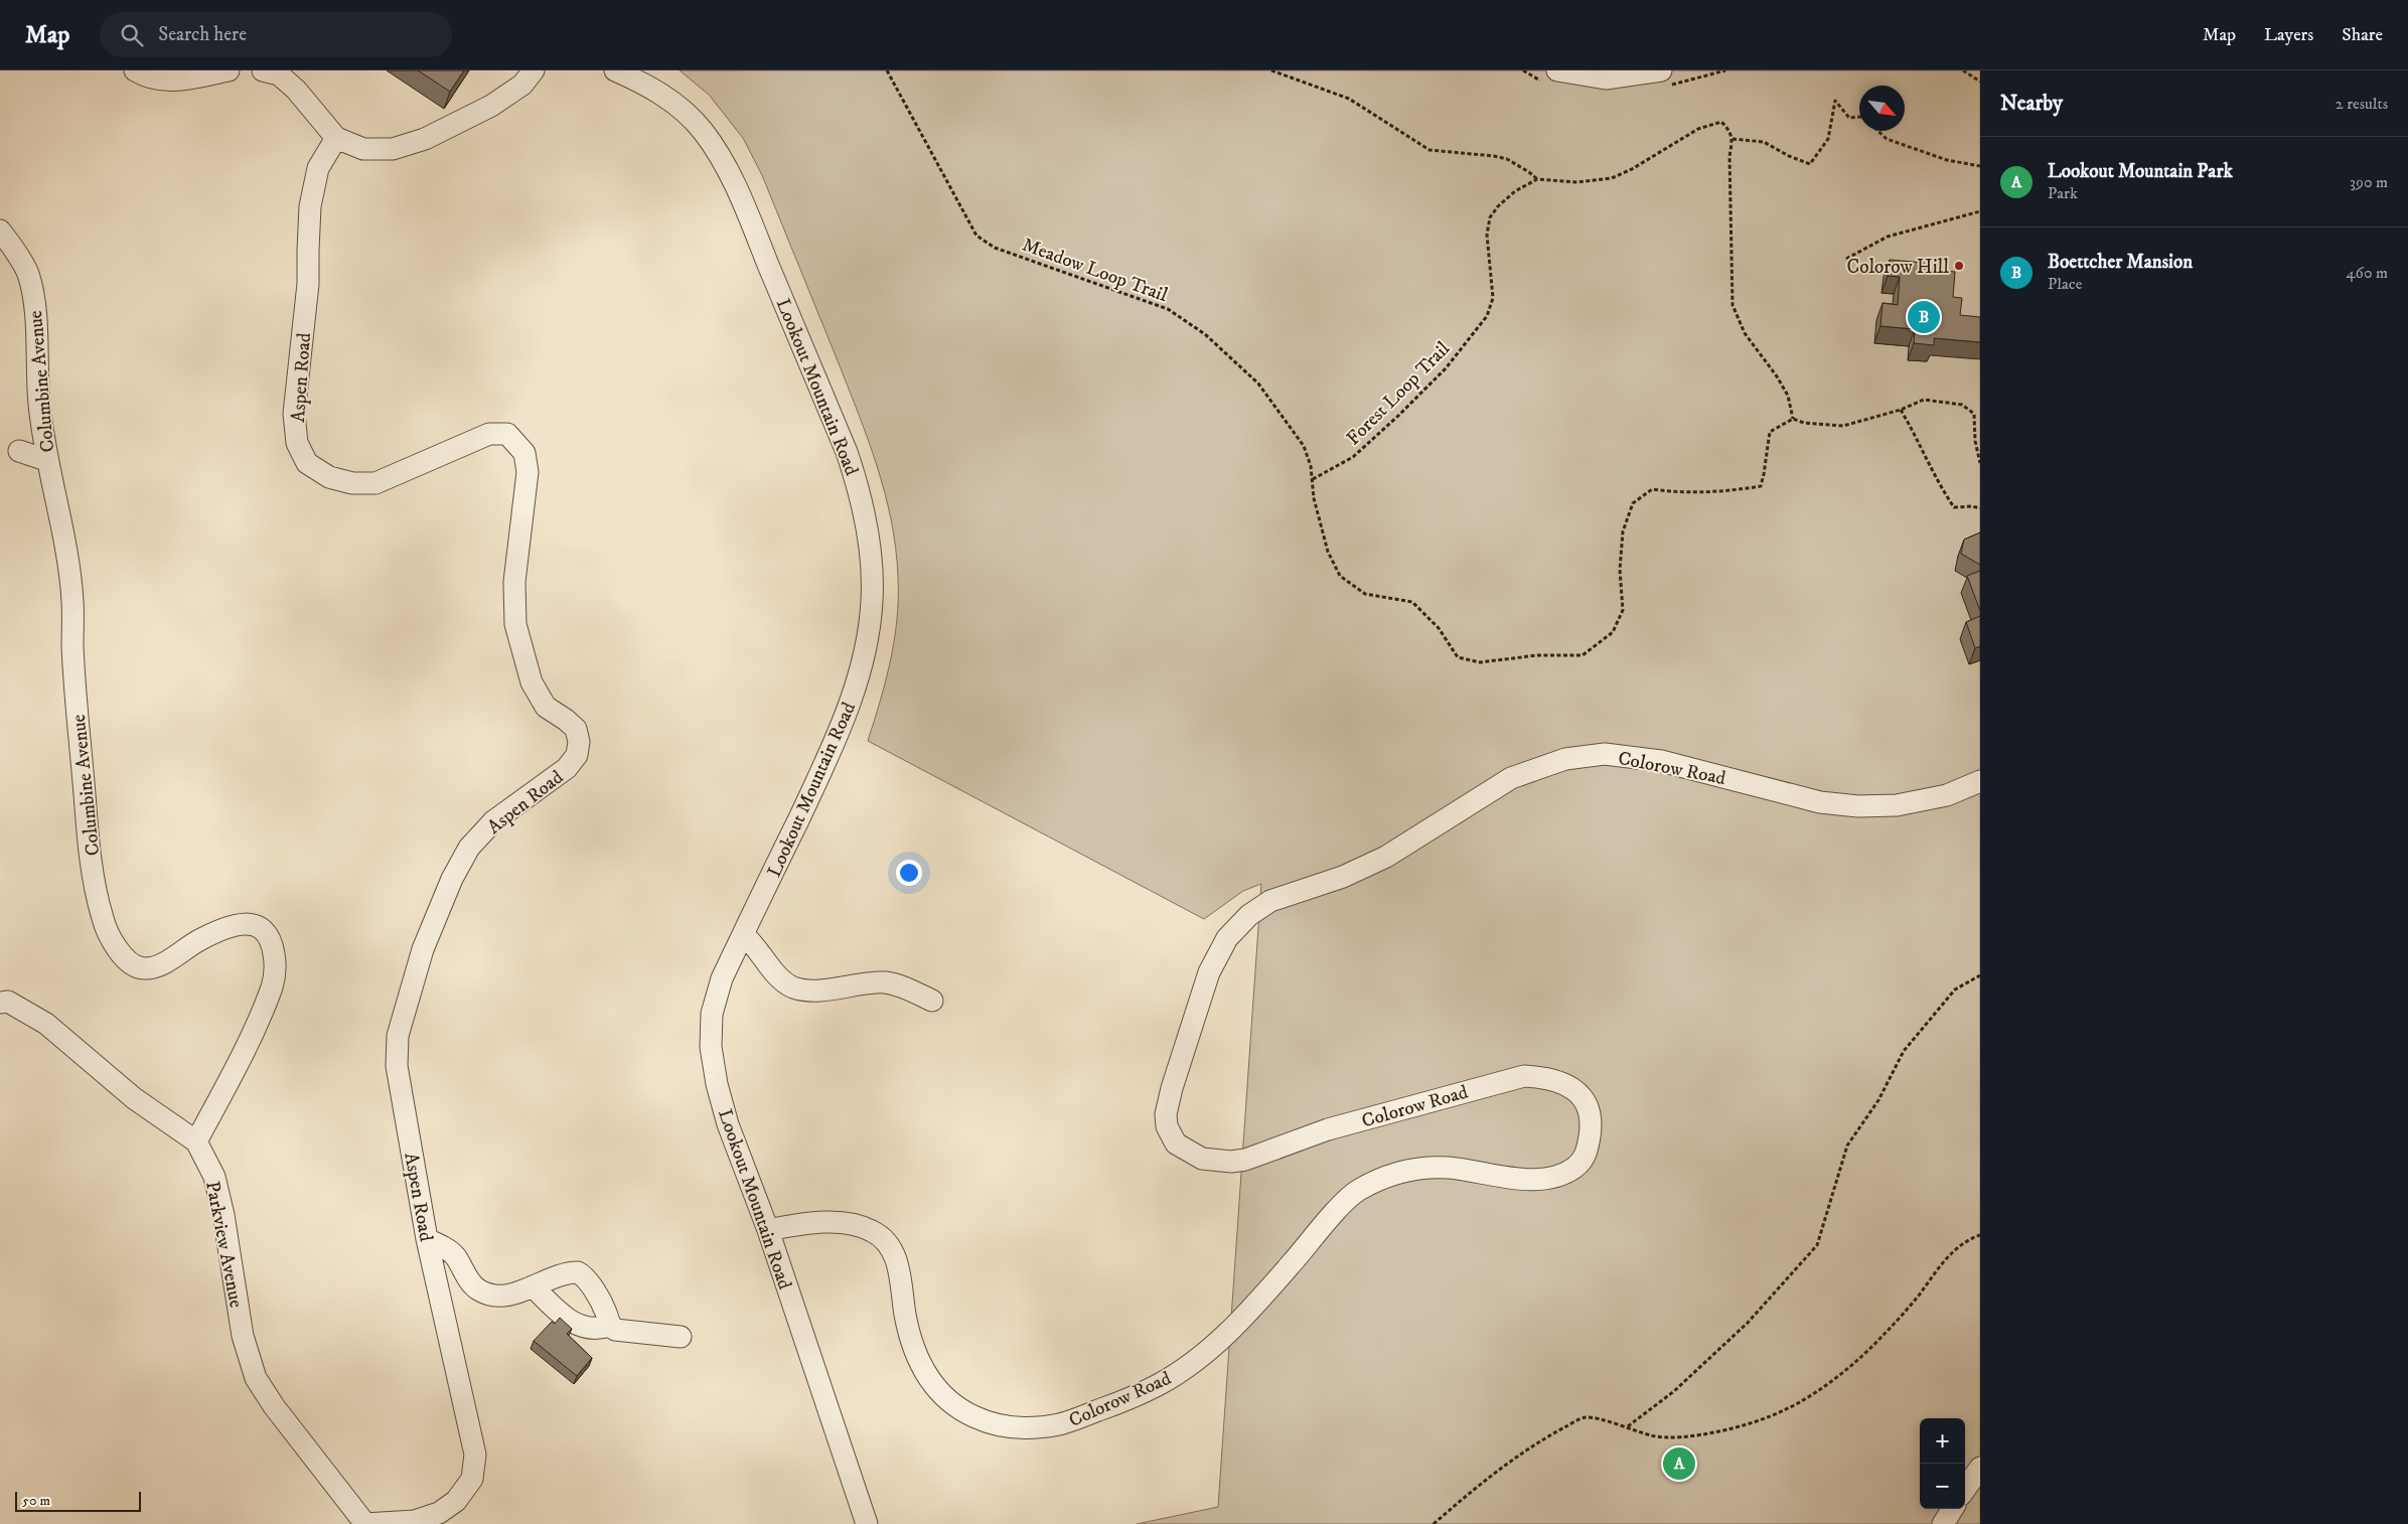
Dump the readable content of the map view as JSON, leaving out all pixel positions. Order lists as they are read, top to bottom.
{
  "streets": {
    "street": [
      "Aspen Road",
      "Columbine Avenue",
      "Lookout Mountain Road",
      "Colorow Road",
      "Parkview Avenue"
    ],
    "path": ["Meadow Loop Trail", "Forest Loop Trail"]
  },
  "crossings": [
    ["Meadow Loop Trail", "Forest Loop Trail"],
    ["Aspen Road", "Parkview Avenue"],
    ["Columbine Avenue", "Parkview Avenue"],
    ["Lookout Mountain Road", "Colorow Road"]
  ],
  "places": ["Colorow Hill"],
  "scale_bar": "50 m",
  "north": "bottom right",
  "page": {
    "header": "Map",
    "search": "Search here",
    "nav": ["Map", "Layers", "Share"],
    "heading": ["Nearby", "2 results"],
    "list": [
      {
        "mark": "A",
        "name": "Lookout Mountain Park",
        "note": "Park",
        "value": "390 m"
      },
      {
        "mark": "B",
        "name": "Boettcher Mansion",
        "note": "Place",
        "value": "460 m"
      }
    ],
    "pins": ["B", "A"],
    "map_buttons": ["+", "−"],
    "scale": "50 m"
  }
}
